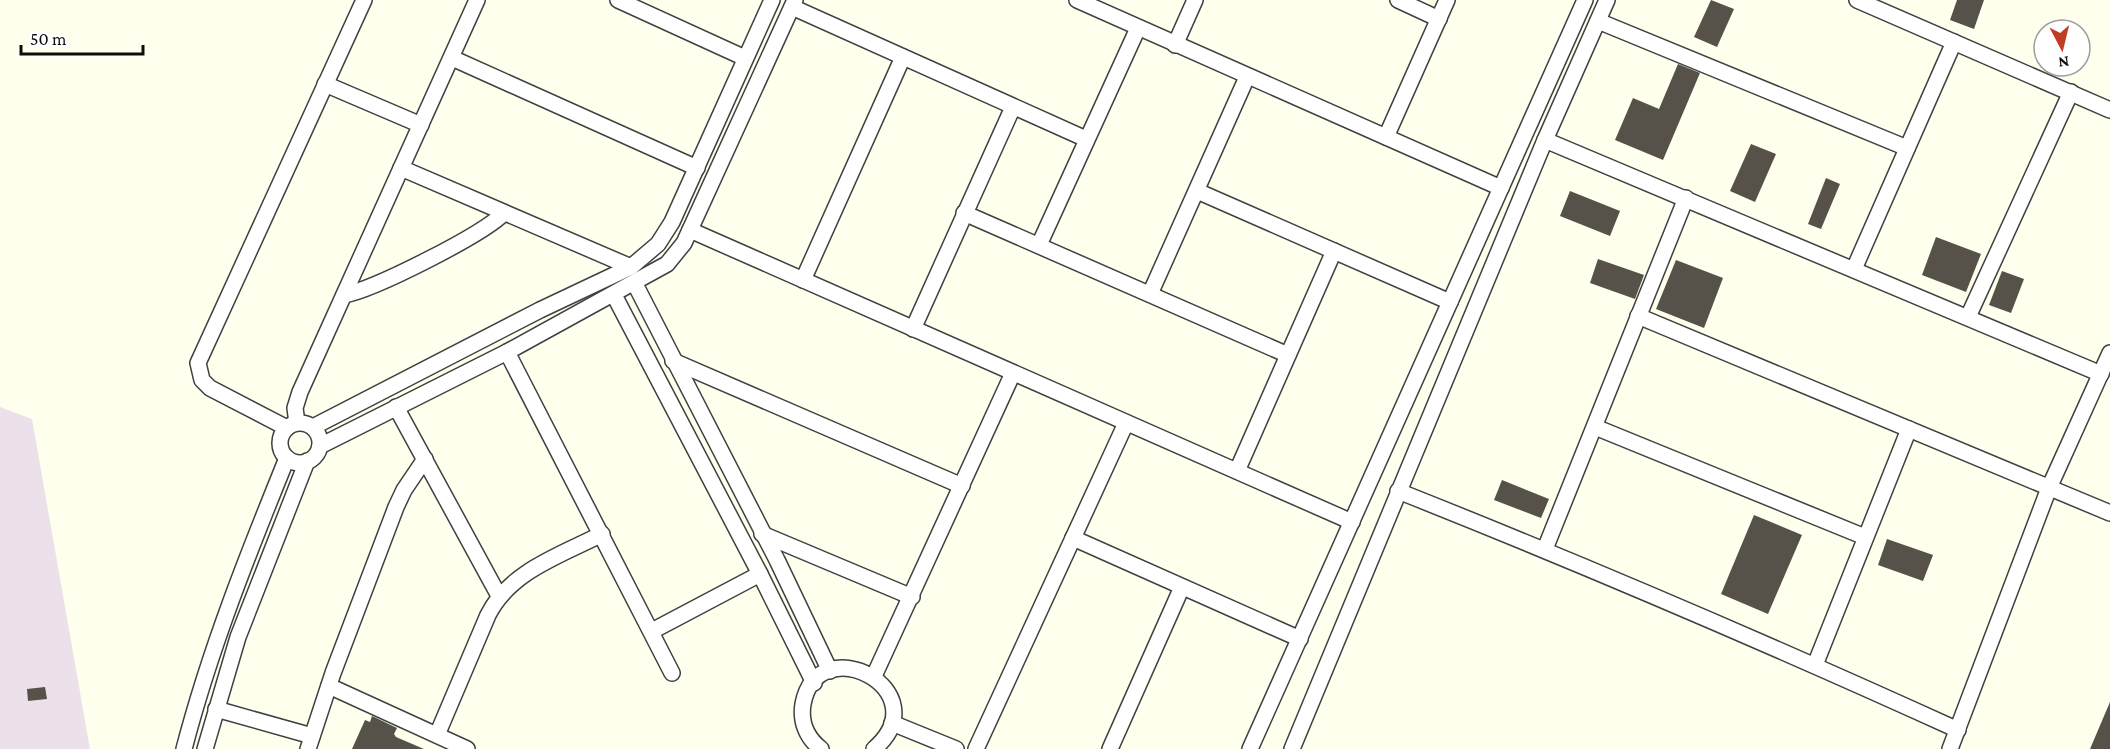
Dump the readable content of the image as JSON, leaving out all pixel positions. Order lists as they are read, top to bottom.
{
  "scale_bar": "50 m",
  "north": "bottom"
}
